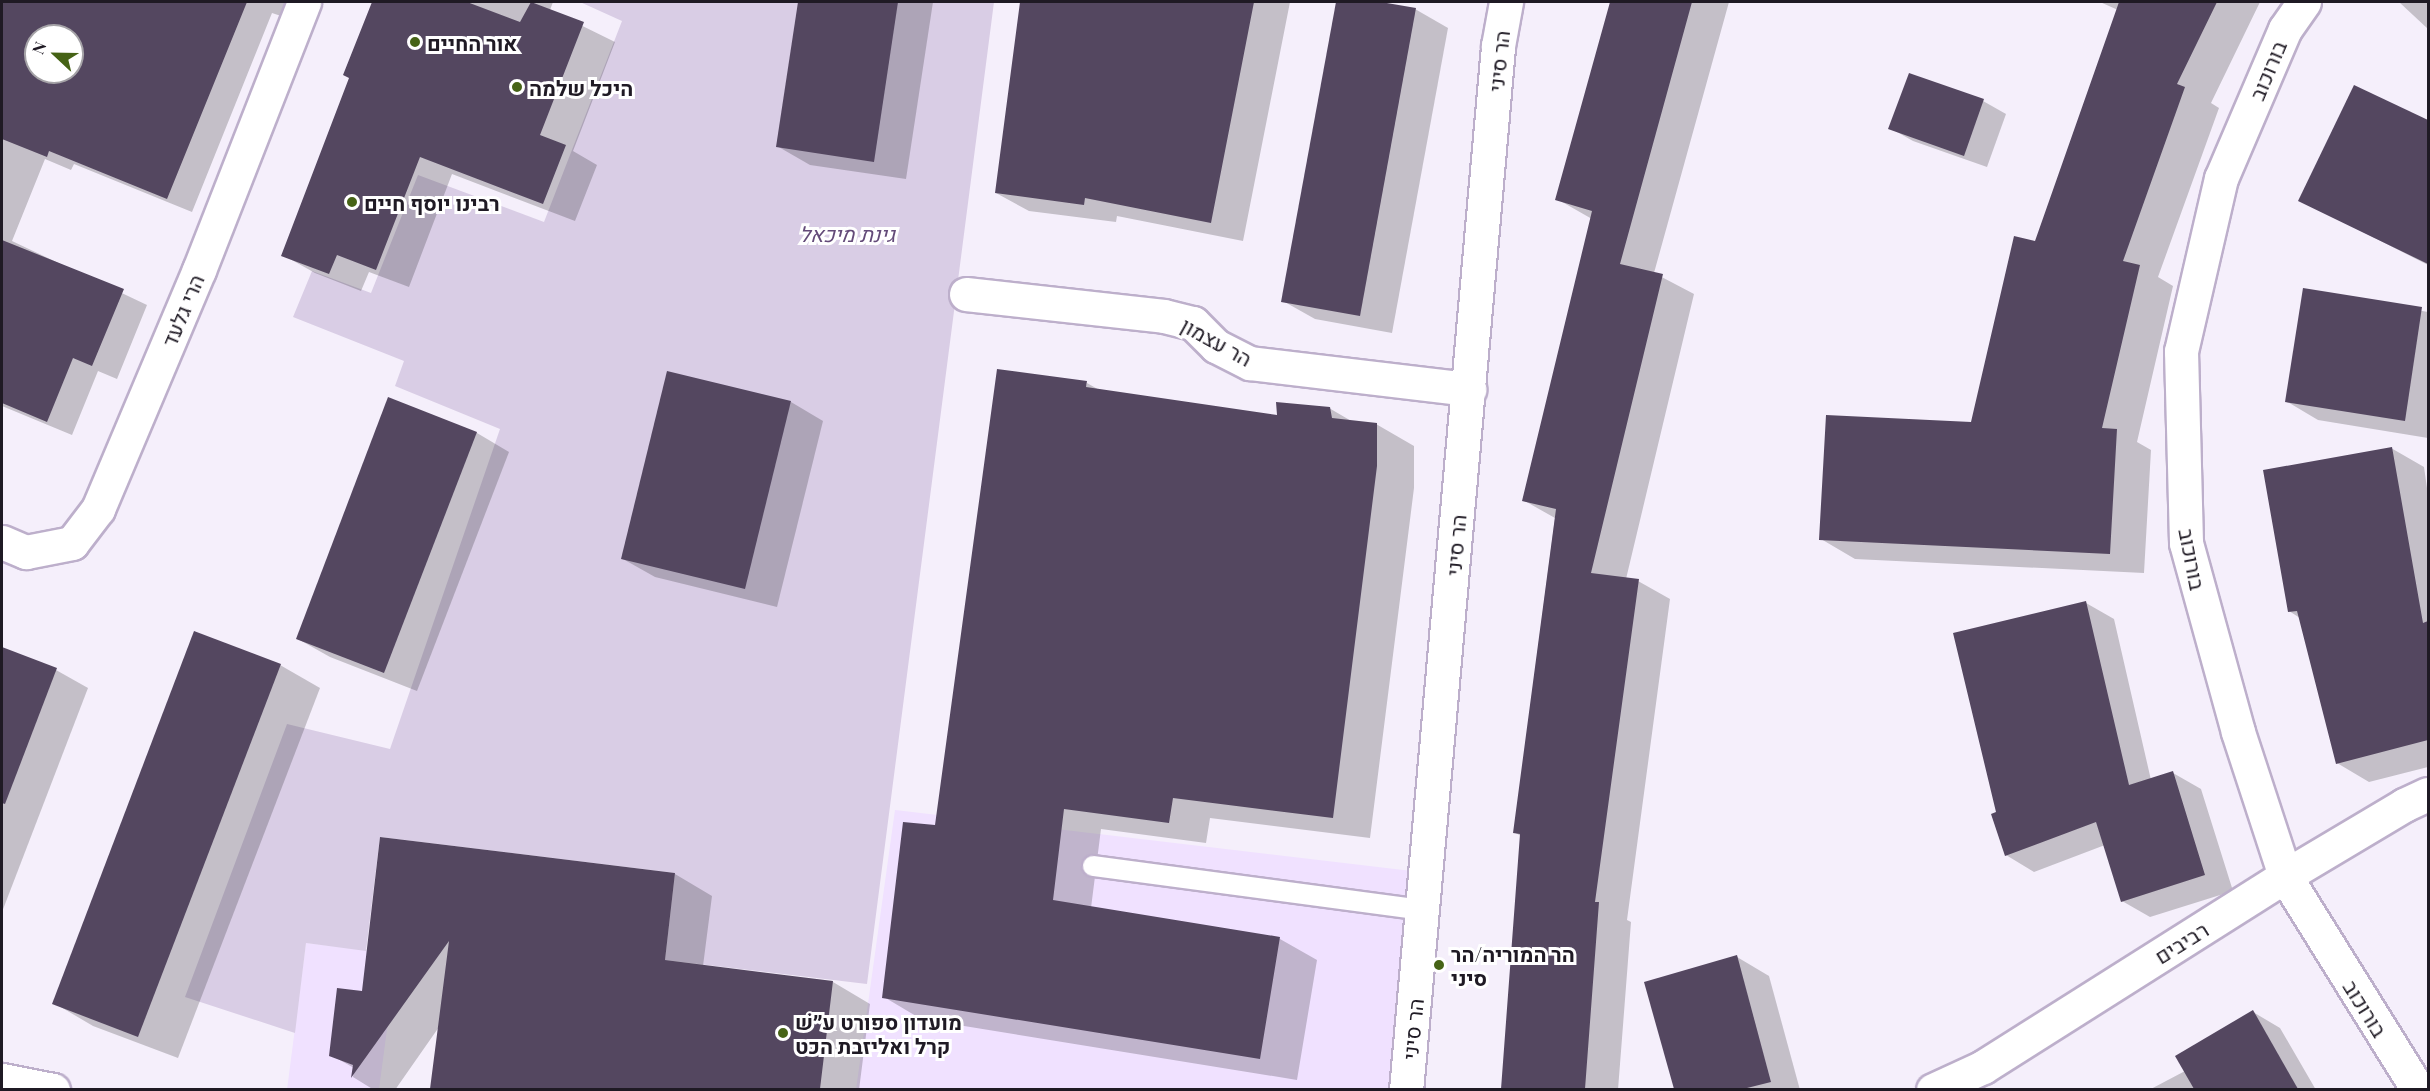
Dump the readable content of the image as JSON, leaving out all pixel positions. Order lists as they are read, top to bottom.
{
  "streets": {
    "street": [
      "הר סיני",
      "בורוכוב",
      "הרי גלעד",
      "הר עצמון",
      "רביבים"
    ]
  },
  "crossings": [
    ["הר סיני", "הר עצמון"],
    ["בורוכוב", "רביבים"]
  ],
  "parks": ["גינת מיכאל"],
  "places": [
    "אור החיים",
    "היכל שלמה",
    "רבינו יוסף חיים",
    "הר המוריה/הר סיני",
    "מועדון ספורט ע״שׁ קרל ואליזבת הכט"
  ],
  "north": "left"
}
